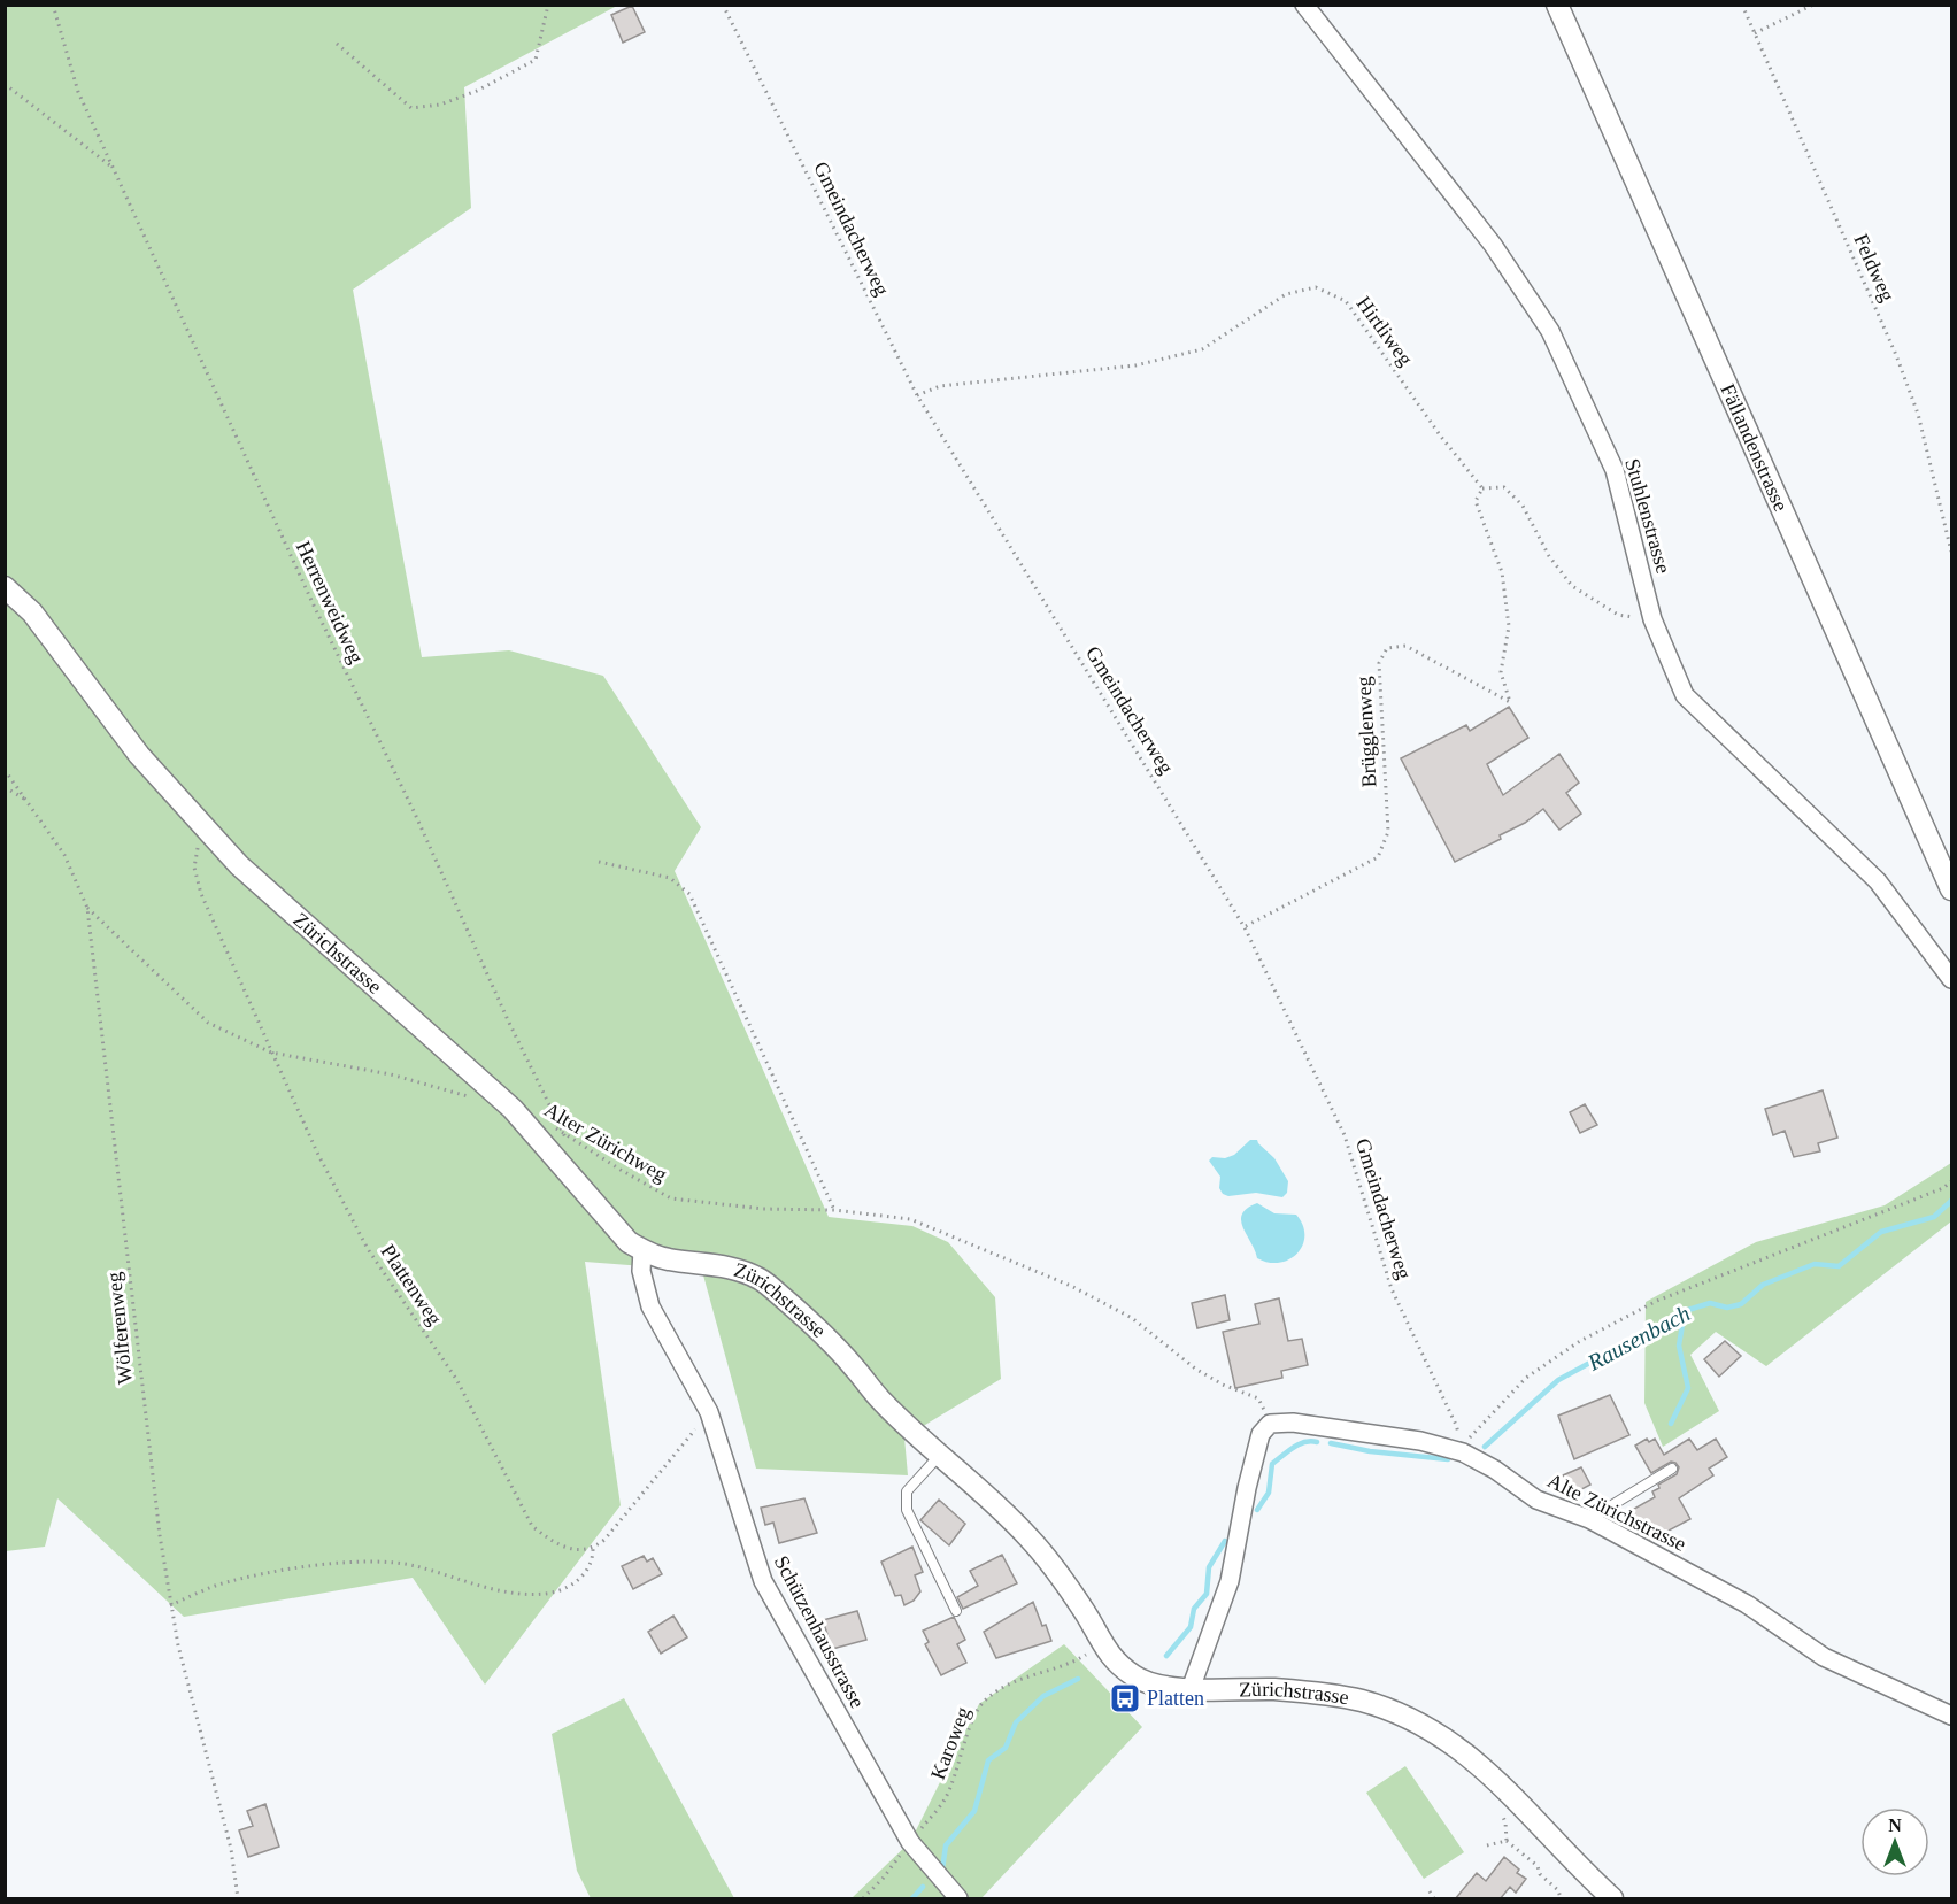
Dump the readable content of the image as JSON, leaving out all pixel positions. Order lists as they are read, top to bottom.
{
  "streets": {
    "street": [
      "Fällandenstrasse",
      "Stuhlenstrasse",
      "Zürichstrasse",
      "Alte Zürichstrasse",
      "Schützenhausstrasse"
    ],
    "path": [
      "Gmeindacherweg",
      "Feldweg",
      "Hirtliweg",
      "Herrenweidweg",
      "Brügglenweg",
      "Alter Zürichweg",
      "Plattenweg",
      "Wölferenweg",
      "Karoweg"
    ]
  },
  "crossings": [
    ["Gmeindacherweg", "Hirtliweg"],
    ["Gmeindacherweg", "Brügglenweg"],
    ["Gmeindacherweg", "Alte Zürichstrasse"],
    ["Hirtliweg", "Brügglenweg"],
    ["Herrenweidweg", "Alter Zürichweg"],
    ["Zürichstrasse", "Plattenweg"],
    ["Zürichstrasse", "Schützenhausstrasse"],
    ["Zürichstrasse", "Karoweg"],
    ["Alter Zürichweg", "Alte Zürichstrasse"],
    ["Schützenhausstrasse", "Karoweg"]
  ],
  "water": ["Rausenbach"],
  "places": {
    "bus stop": ["Platten"]
  },
  "north": "top"
}
